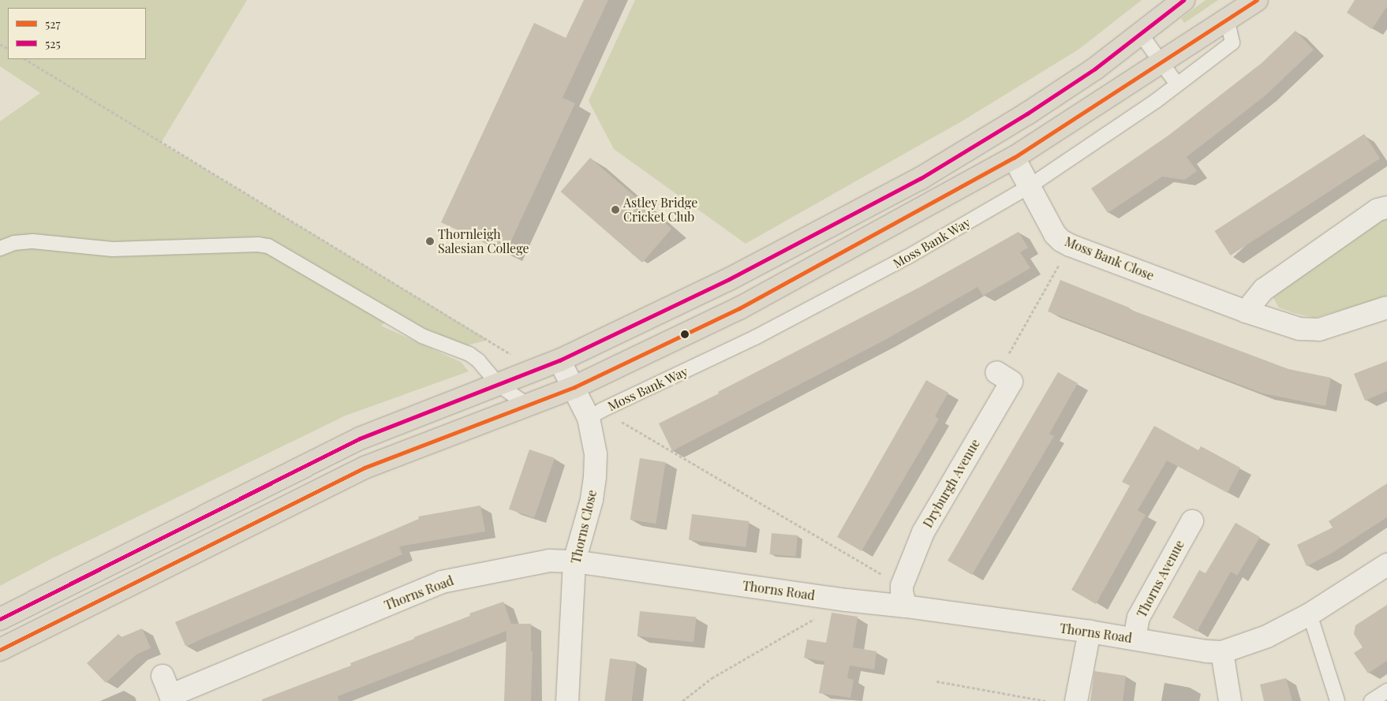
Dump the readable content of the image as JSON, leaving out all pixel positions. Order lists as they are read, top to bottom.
{
  "streets": {
    "street": [
      "Moss Bank Close",
      "Dryburgh Avenue",
      "Thorns Close",
      "Thorns Avenue",
      "Thorns Road"
    ],
    "lane": ["Moss Bank Way"]
  },
  "crossings": [
    ["Moss Bank Way", "Moss Bank Close"],
    ["Moss Bank Way", "Thorns Close"],
    ["Dryburgh Avenue", "Thorns Road"],
    ["Thorns Close", "Thorns Road"],
    ["Thorns Avenue", "Thorns Road"]
  ],
  "places": ["Astley Bridge Cricket Club", "Thornleigh Salesian College"],
  "lines": ["transit line 527", "transit line 525"],
  "legend": ["527", "525"]
}
